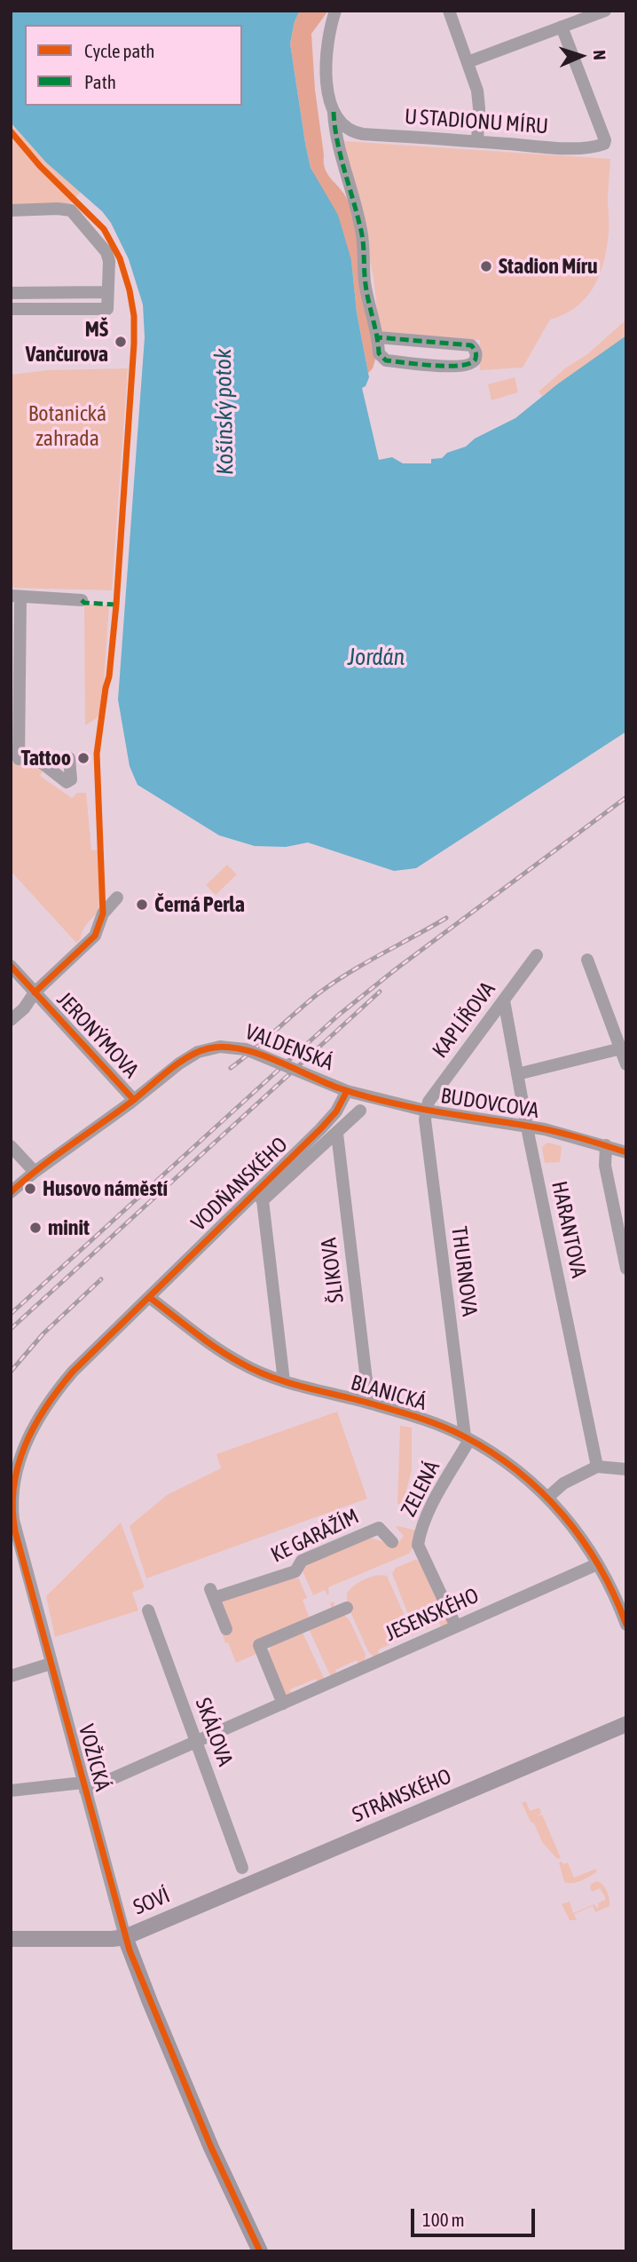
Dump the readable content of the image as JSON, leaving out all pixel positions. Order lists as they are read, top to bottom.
{
  "streets": {
    "main road": ["VOŽICKÁ", "STRÁNSKÉHO", "SOVÍ"],
    "street": [
      "U STADIONU MÍRU",
      "KAPLÍŘOVA",
      "JERONÝMOVA",
      "VALDENSKÁ",
      "BUDOVCOVA",
      "VODŇANSKÉHO",
      "HARANTOVA",
      "ŠLIKOVA",
      "THURNOVA",
      "BLANICKÁ",
      "ZELENÁ",
      "KE GARÁŽÍM",
      "JESENSKÉHO",
      "SKÁLOVA"
    ]
  },
  "crossings": [
    ["KAPLÍŘOVA", "BUDOVCOVA"],
    ["KAPLÍŘOVA", "HARANTOVA"],
    ["KAPLÍŘOVA", "THURNOVA"],
    ["JERONÝMOVA", "VALDENSKÁ"],
    ["VALDENSKÁ", "BUDOVCOVA"],
    ["VALDENSKÁ", "VODŇANSKÉHO"],
    ["BUDOVCOVA", "VODŇANSKÉHO"],
    ["BUDOVCOVA", "HARANTOVA"],
    ["BUDOVCOVA", "THURNOVA"],
    ["VODŇANSKÉHO", "ŠLIKOVA"],
    ["VODŇANSKÉHO", "BLANICKÁ"],
    ["VODŇANSKÉHO", "VOŽICKÁ"],
    ["ŠLIKOVA", "BLANICKÁ"],
    ["THURNOVA", "BLANICKÁ"],
    ["THURNOVA", "ZELENÁ"],
    ["BLANICKÁ", "ZELENÁ"],
    ["BLANICKÁ", "JESENSKÉHO"],
    ["BLANICKÁ", "VOŽICKÁ"],
    ["ZELENÁ", "JESENSKÉHO"],
    ["JESENSKÉHO", "SKÁLOVA"],
    ["JESENSKÉHO", "VOŽICKÁ"],
    ["VOŽICKÁ", "SOVÍ"],
    ["STRÁNSKÉHO", "SOVÍ"]
  ],
  "water": ["Košínský potok", "Jordán"],
  "parks": ["Botanická zahrada"],
  "places": [
    "Stadion Míru",
    "MŠ Vančurova",
    "Tattoo",
    "Černá Perla",
    "Husovo náměstí",
    "minit"
  ],
  "legend": ["Cycle path", "Path"],
  "scale_bar": "100 m",
  "north": "right"
}
